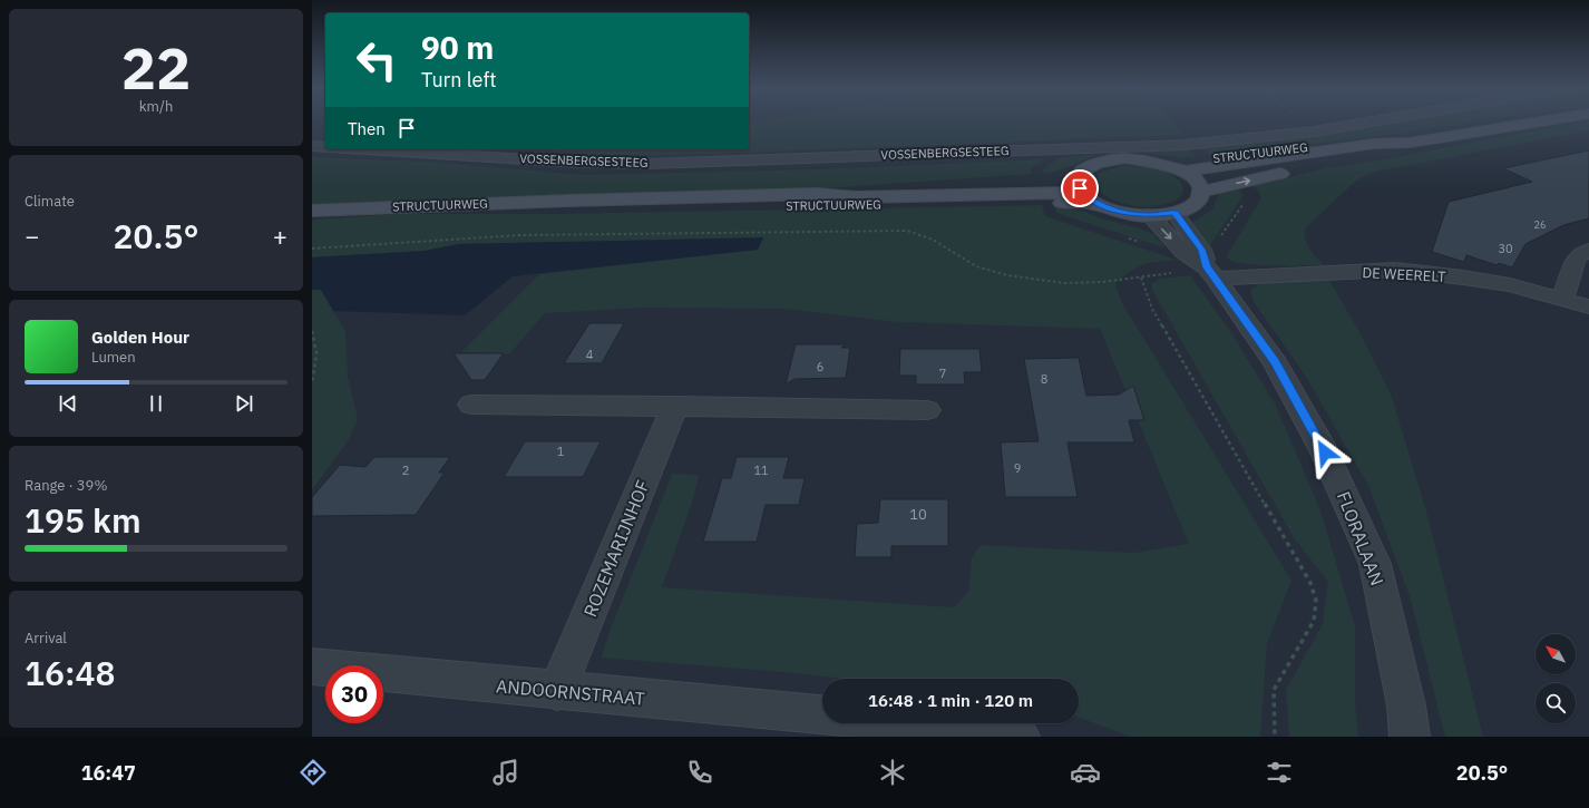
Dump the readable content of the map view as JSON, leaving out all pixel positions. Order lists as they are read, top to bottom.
{
  "streets": {
    "main road": ["STRUCTUURWEG"],
    "street": [
      "VOSSENBERGSESTEEG",
      "DE WEERELT",
      "FLORALAAN",
      "ROZEMARIJNHOF",
      "ANDOORNSTRAAT"
    ]
  },
  "crossings": [
    ["DE WEERELT", "FLORALAAN"],
    ["ROZEMARIJNHOF", "ANDOORNSTRAAT"]
  ],
  "house_numbers": [
    "26",
    "30",
    "4",
    "6",
    "7",
    "8",
    "1",
    "9",
    "2",
    "11",
    "10"
  ],
  "north": "top left",
  "page": {
    "tile": [
      ["22", "km/h"],
      "Climate",
      ["Range · 39%", "195 km"],
      ["Arrival", "16:48"]
    ],
    "turn": ["90 m", "Turn left"],
    "then": "Then",
    "heat": ["−", "20.5°", "+"],
    "song": ["Golden Hour", "Lumen"],
    "limit": "30",
    "trip": "16:48 · 1 min · 120 m",
    "tabs": ["16:47", "20.5°"]
  }
}
